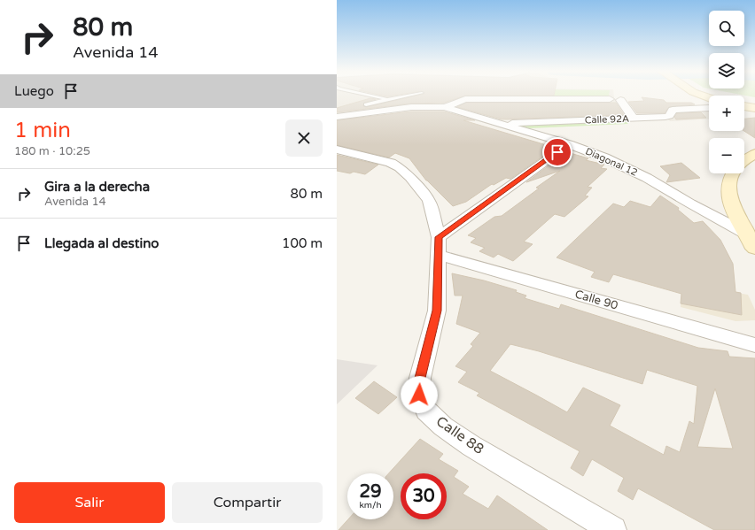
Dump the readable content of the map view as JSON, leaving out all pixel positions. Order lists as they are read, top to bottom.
{
  "streets": {
    "street": [
      "Calle 92A",
      "Diagonal 12",
      "Calle 90",
      "Calle 88"
    ]
  },
  "crossings": [
    ["Calle 92A", "Diagonal 12"],
    ["Calle 90", "Calle 88"]
  ],
  "page": {
    "turn": ["80 m", "Avenida 14"],
    "map_buttons": ["+", "−"],
    "then": "Luego",
    "heading": ["1 min", "180 m · 10:25"],
    "list": [
      {
        "name": "Gira a la derecha",
        "note": "Avenida 14",
        "value": "80 m"
      },
      {
        "name": "Llegada al destino",
        "value": "100 m"
      }
    ],
    "speed": "29 km/h",
    "limit": "30",
    "buttons": ["Salir", "Compartir"]
  }
}
